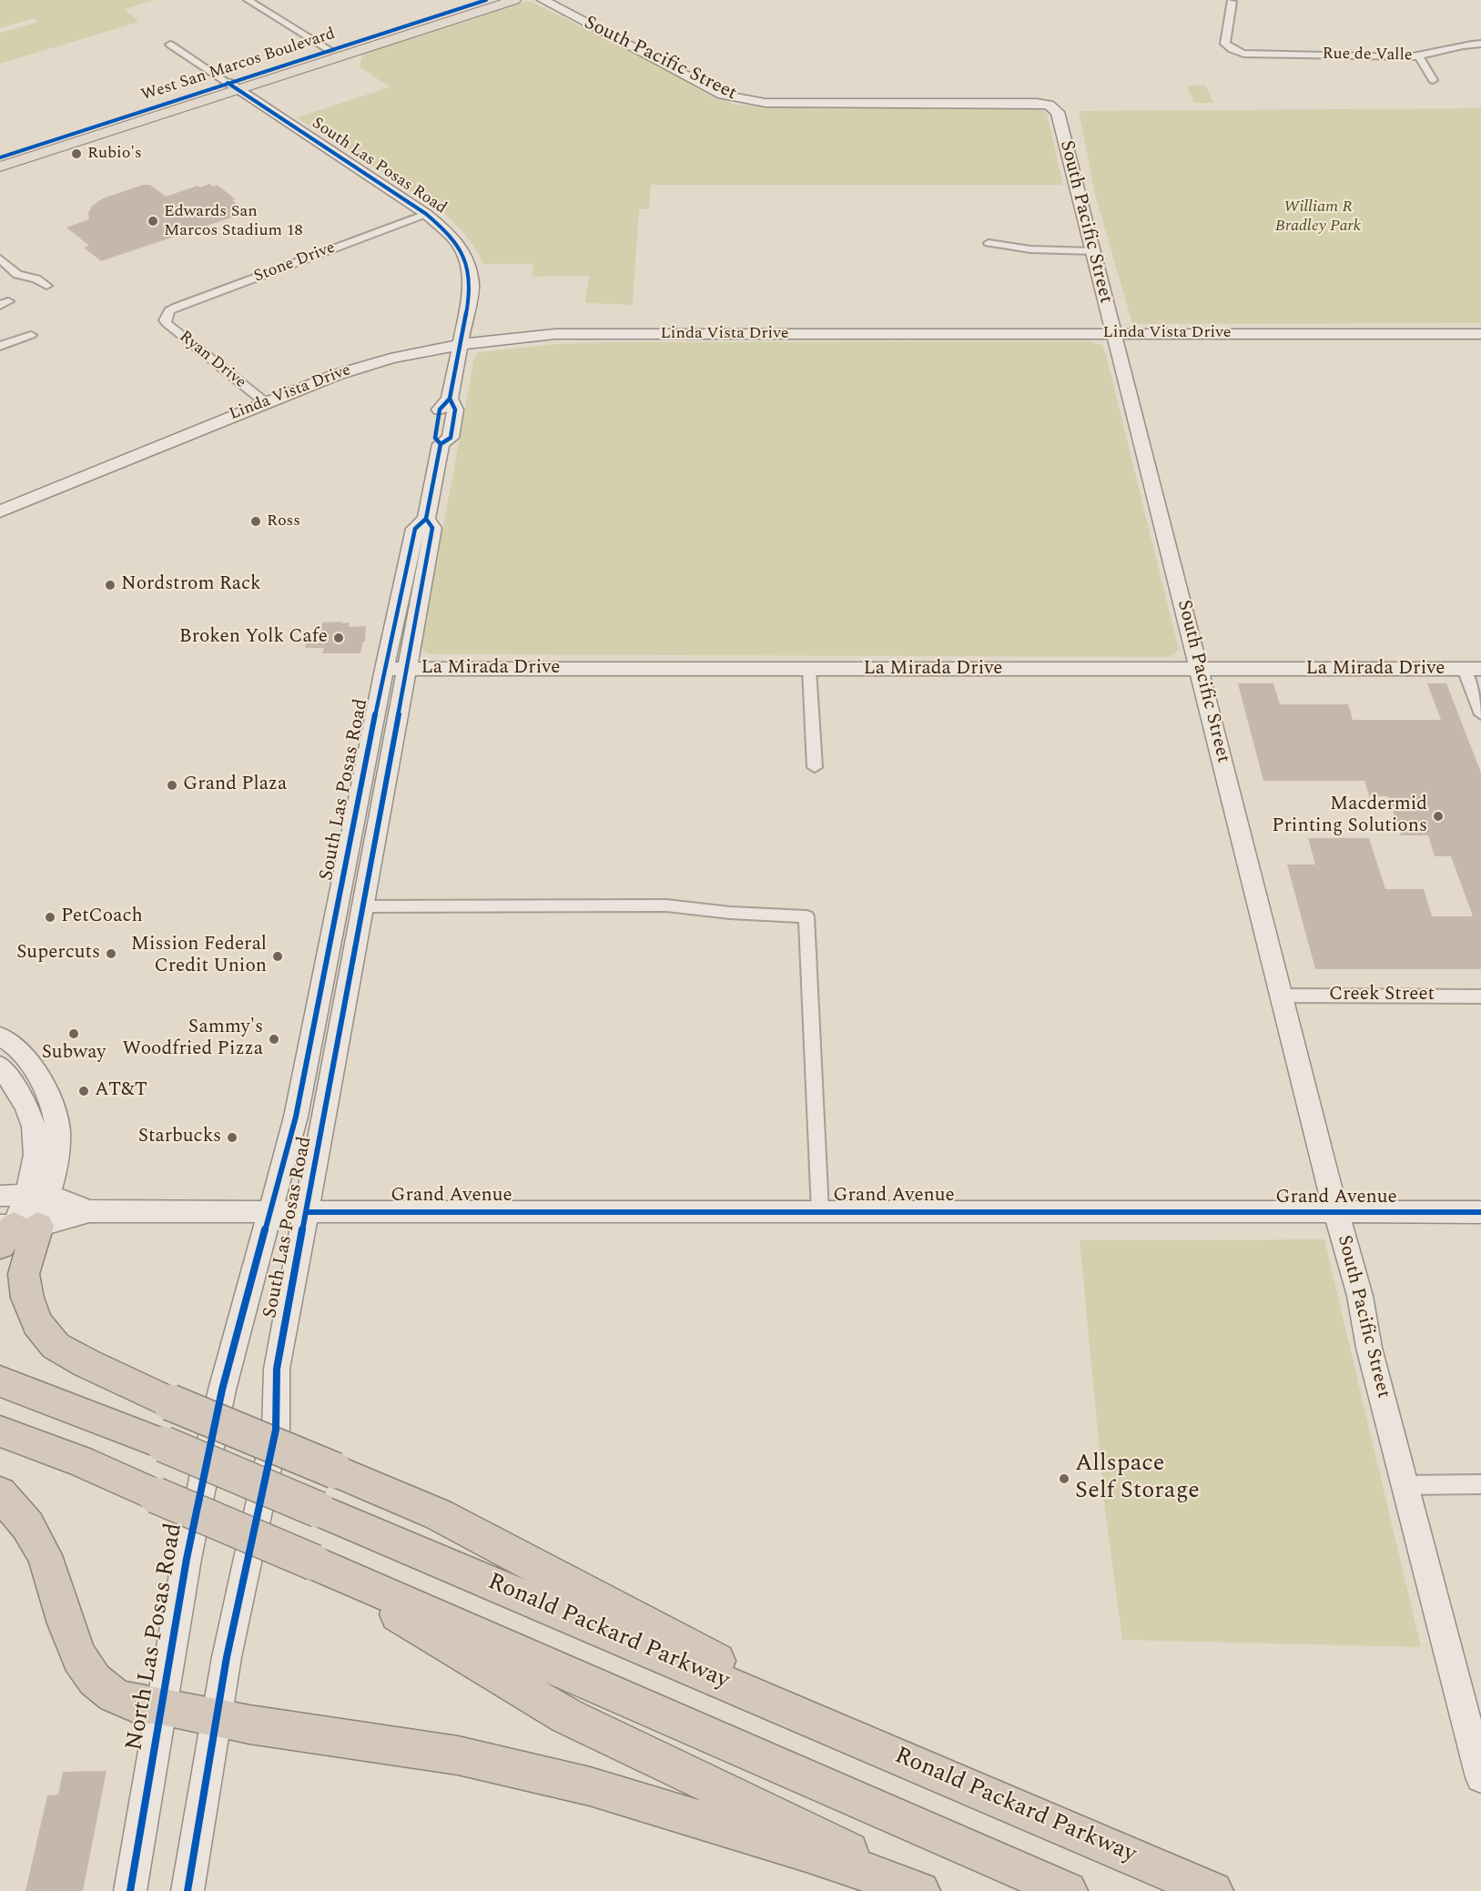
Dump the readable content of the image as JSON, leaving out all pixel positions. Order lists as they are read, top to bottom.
{
  "streets": {
    "highway": ["Ronald Packard Parkway"],
    "main road": [
      "South Pacific Street",
      "West San Marcos Boulevard",
      "South Las Posas Road",
      "Linda Vista Drive",
      "La Mirada Drive",
      "Grand Avenue",
      "North Las Posas Road"
    ],
    "street": [
      "Rue de Valle",
      "Stone Drive",
      "Ryan Drive",
      "Creek Street"
    ]
  },
  "crossings": [
    ["South Pacific Street", "Linda Vista Drive"],
    ["South Pacific Street", "La Mirada Drive"],
    ["South Pacific Street", "Creek Street"],
    ["South Pacific Street", "Grand Avenue"],
    ["West San Marcos Boulevard", "South Las Posas Road"],
    ["South Las Posas Road", "Stone Drive"],
    ["South Las Posas Road", "Linda Vista Drive"],
    ["South Las Posas Road", "La Mirada Drive"],
    ["South Las Posas Road", "Grand Avenue"],
    ["South Las Posas Road", "North Las Posas Road"],
    ["Stone Drive", "Ryan Drive"],
    ["Linda Vista Drive", "Ryan Drive"]
  ],
  "parks": ["William R Bradley Park"],
  "places": [
    "Rubio's",
    "Edwards San Marcos Stadium 18",
    "Ross",
    "Nordstrom Rack",
    "Broken Yolk Cafe",
    "Grand Plaza",
    "Macdermid Printing Solutions",
    "PetCoach",
    "Supercuts",
    "Mission Federal Credit Union",
    "Subway",
    "Sammy's Woodfried Pizza",
    "AT&T",
    "Starbucks",
    "Allspace Self Storage"
  ]
}
